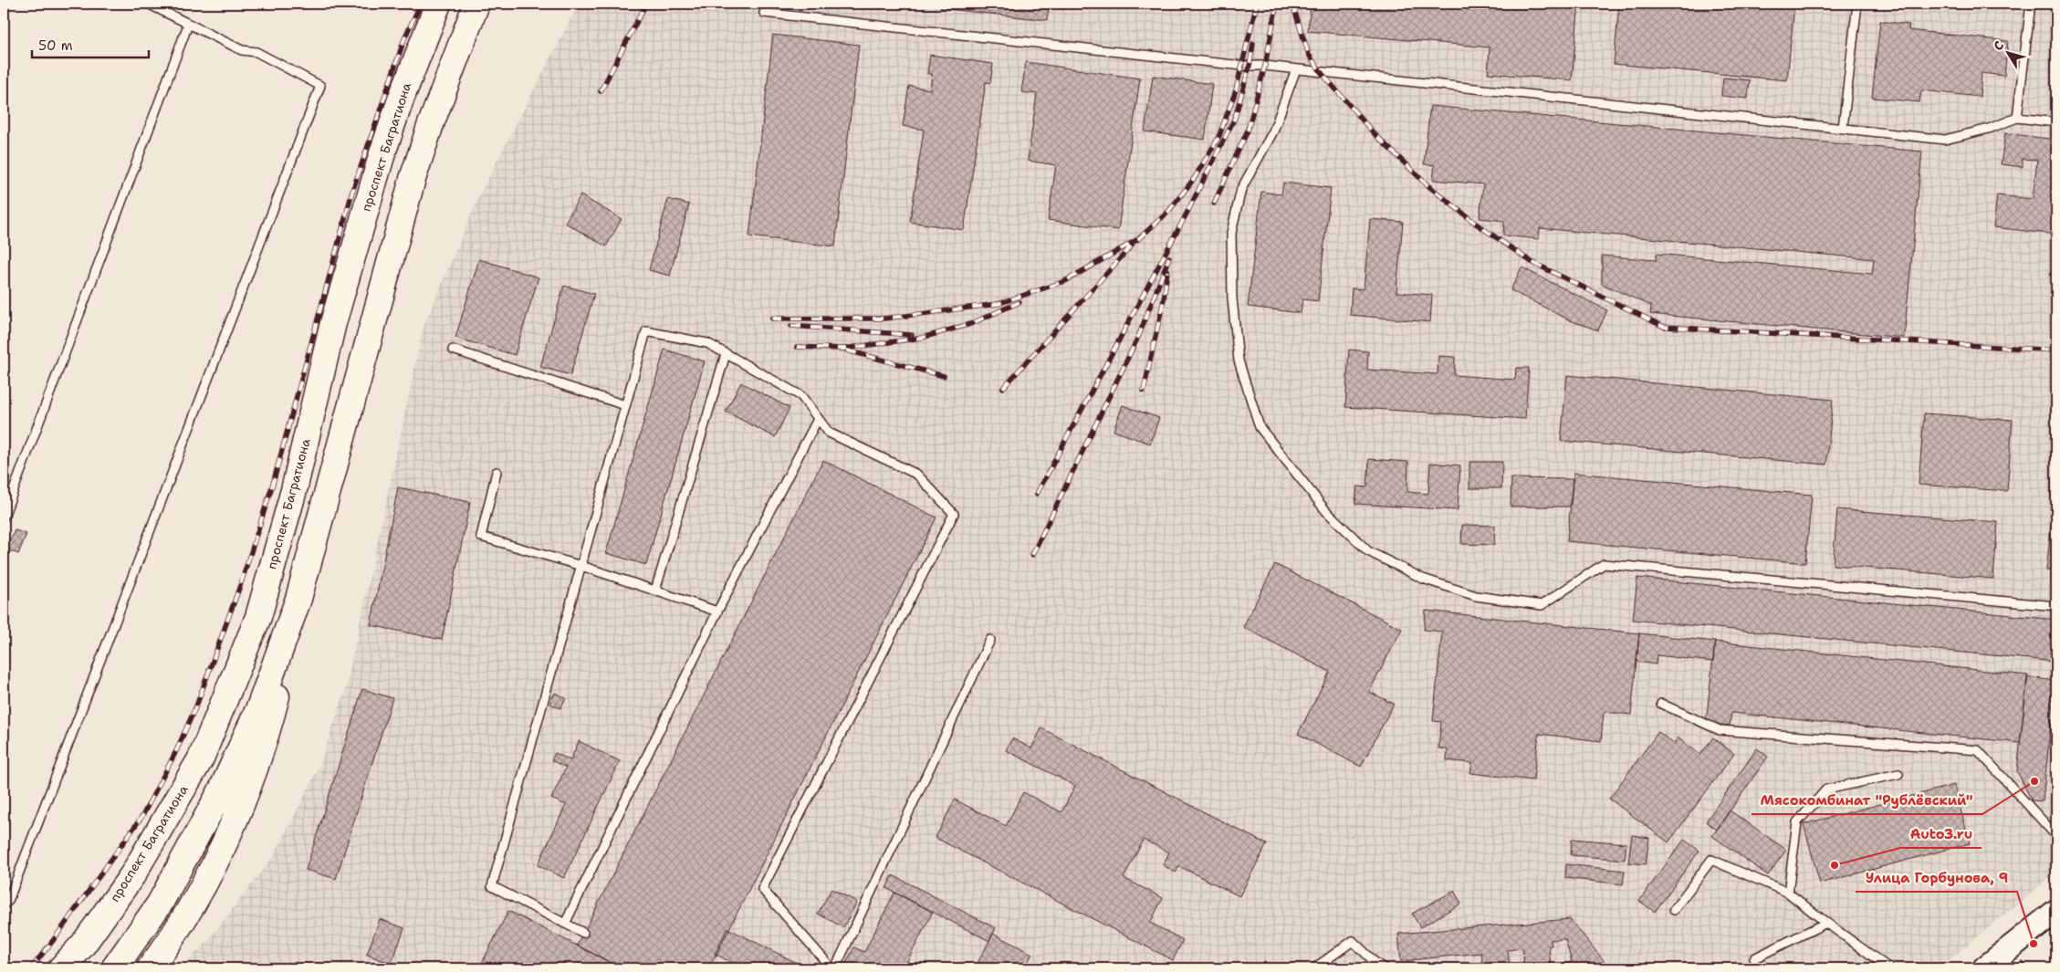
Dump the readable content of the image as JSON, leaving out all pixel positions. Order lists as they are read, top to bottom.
{
  "streets": {
    "main road": ["проспект Багратиона"]
  },
  "places": ["Мясокомбинат \"Рублёвский\"", "Auto3.ru", "Улица Горбунова, 9"],
  "scale_bar": "50 m",
  "north": "top left"
}
